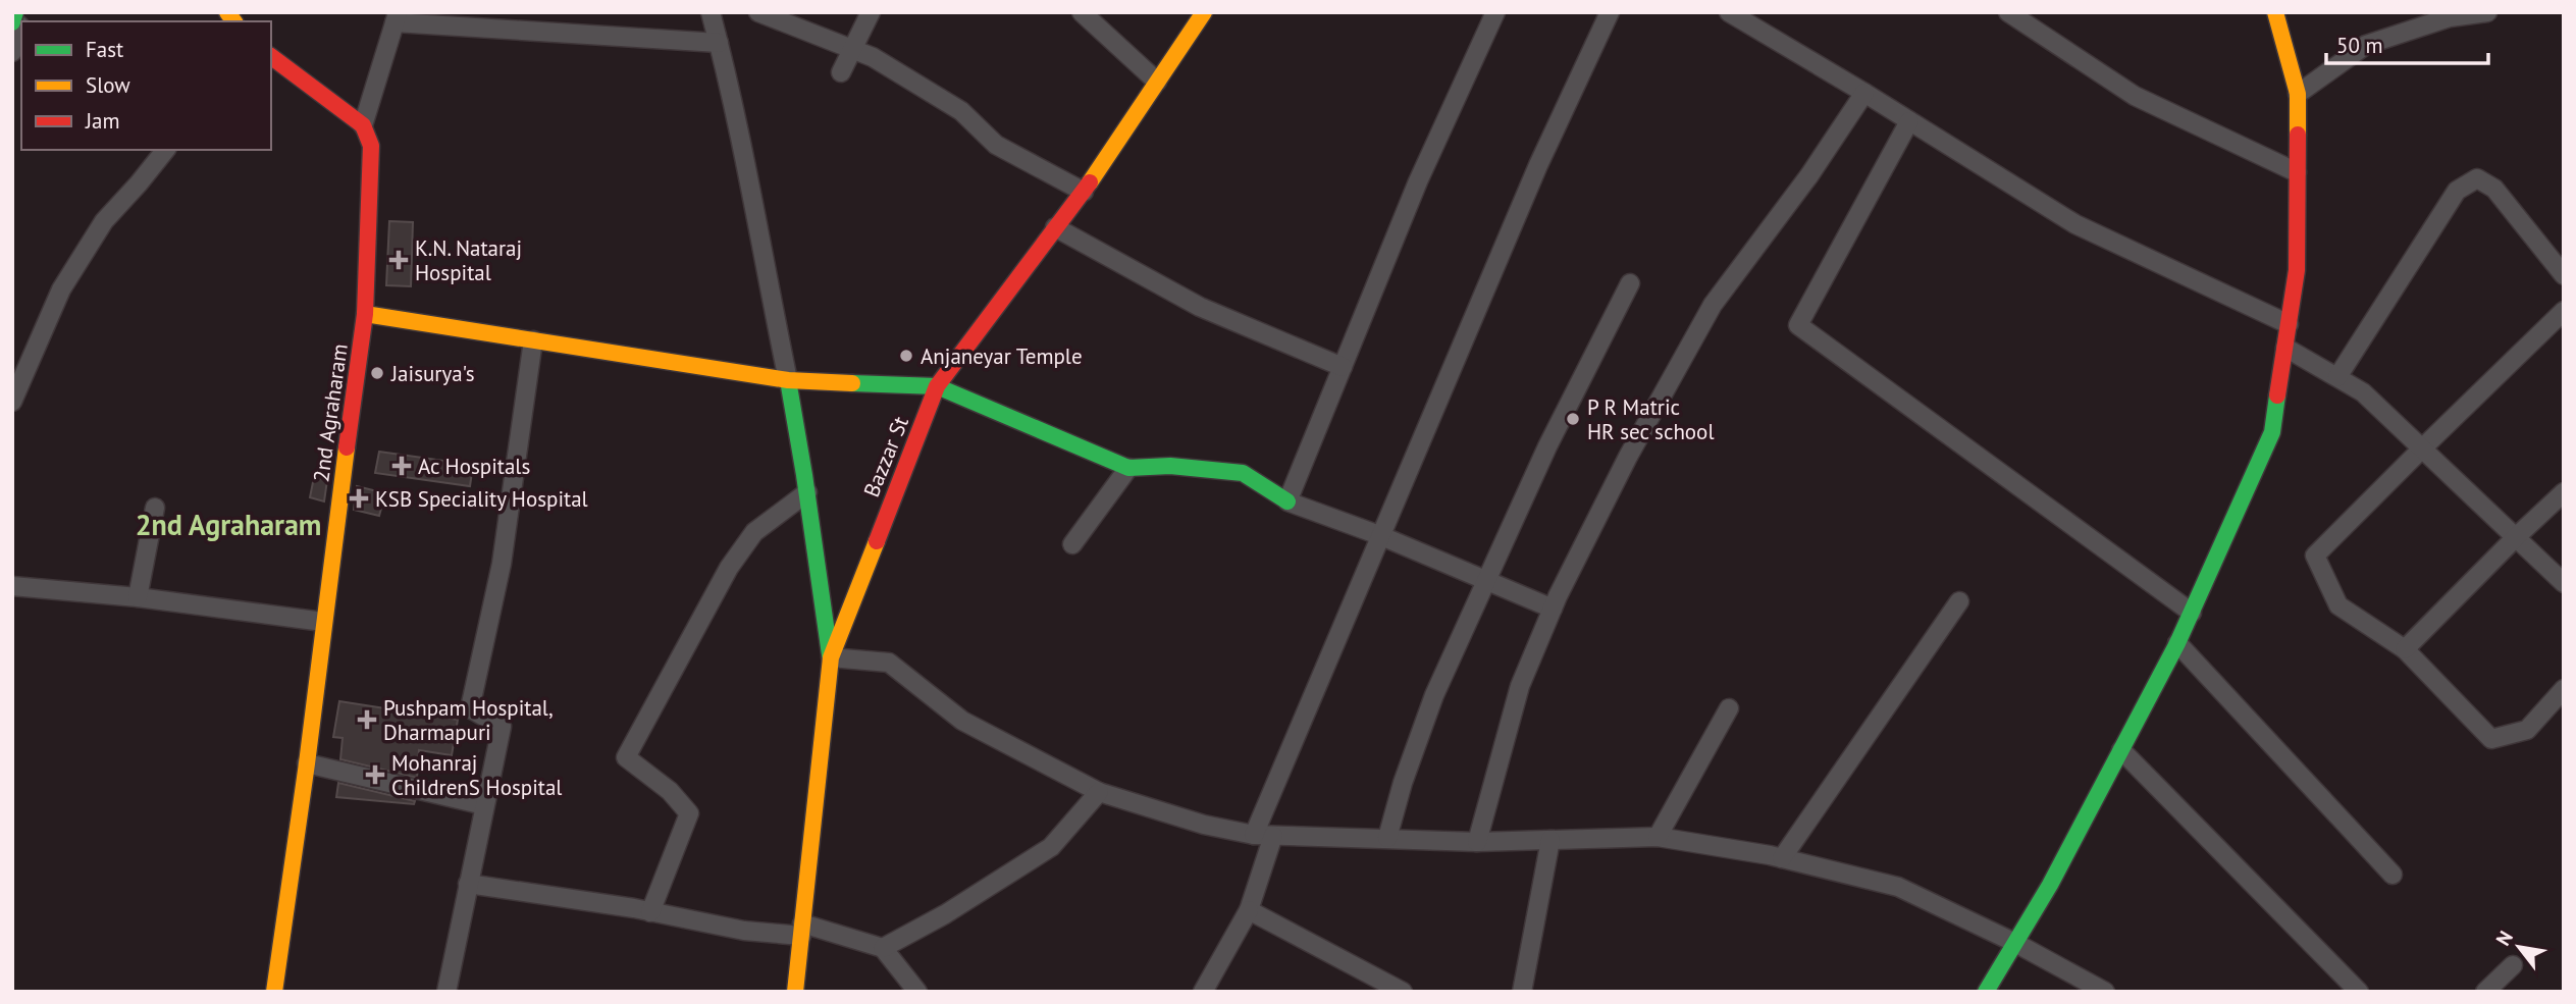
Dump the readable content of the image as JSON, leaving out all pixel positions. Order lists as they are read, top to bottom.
{
  "streets": {
    "main road": ["2nd Agraharam", "Bazzar St"]
  },
  "districts": ["2nd Agraharam"],
  "places": {
    "health": [
      "K.N. Nataraj Hospital",
      "Ac Hospitals",
      "KSB Speciality Hospital",
      "Pushpam Hospital, Dharmapuri",
      "Mohanraj ChildrenS Hospital"
    ],
    "other": ["Anjaneyar Temple", "Jaisurya's", "P R Matric HR sec school"]
  },
  "legend": ["Fast", "Slow", "Jam"],
  "scale_bar": "50 m",
  "north": "top left"
}
